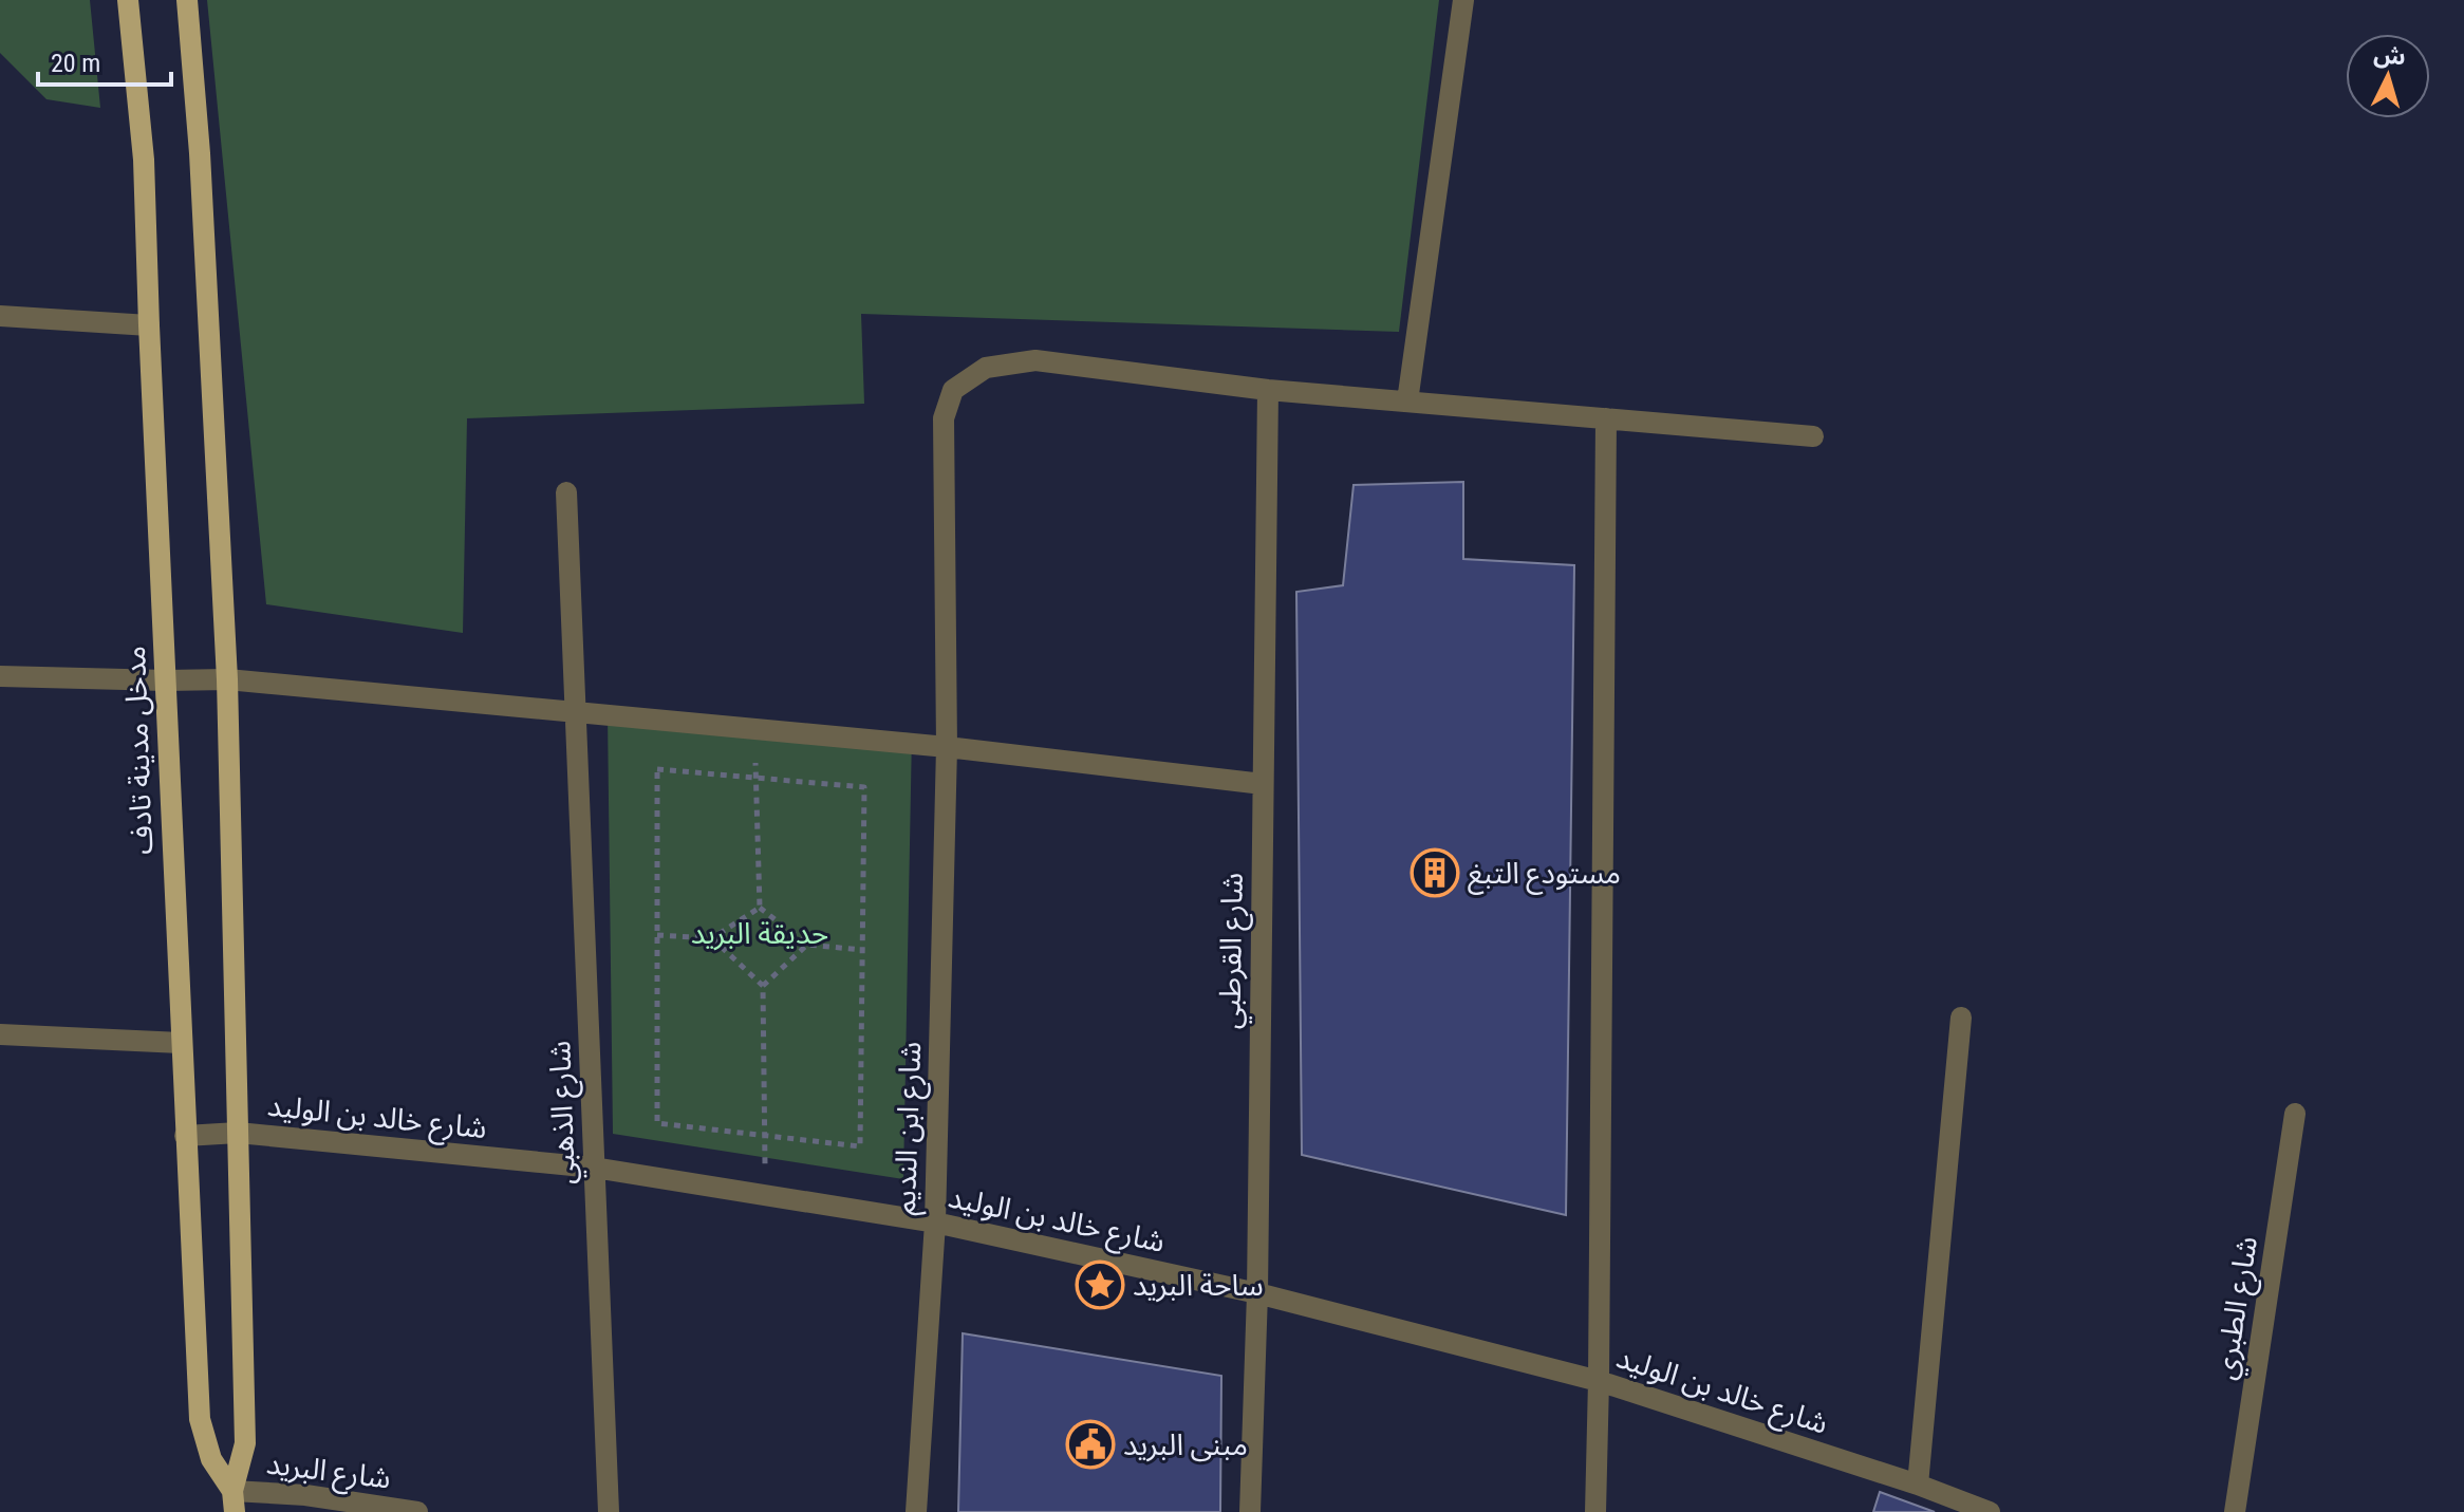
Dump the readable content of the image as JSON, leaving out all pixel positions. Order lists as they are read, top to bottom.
{
  "streets": {
    "main road": ["مدخل مدينة تادف"],
    "street": [
      "شارع القرطبي",
      "شارع الذهبي",
      "شارع خالد بن الوليد",
      "شارع ابن النديم",
      "شارع الطبري",
      "شارع البريد"
    ]
  },
  "crossings": [
    ["مدخل مدينة تادف", "شارع خالد بن الوليد"],
    ["مدخل مدينة تادف", "شارع البريد"],
    ["شارع القرطبي", "شارع خالد بن الوليد"],
    ["شارع القرطبي", "شارع ابن النديم"],
    ["شارع الذهبي", "شارع خالد بن الوليد"],
    ["شارع خالد بن الوليد", "شارع ابن النديم"]
  ],
  "parks": ["حديقة البريد"],
  "places": {
    "building": ["مستودع التبغ"],
    "place": ["ساحة البريد"],
    "public building": ["مبنى البريد"]
  },
  "scale_bar": "20 m",
  "north": "top"
}
